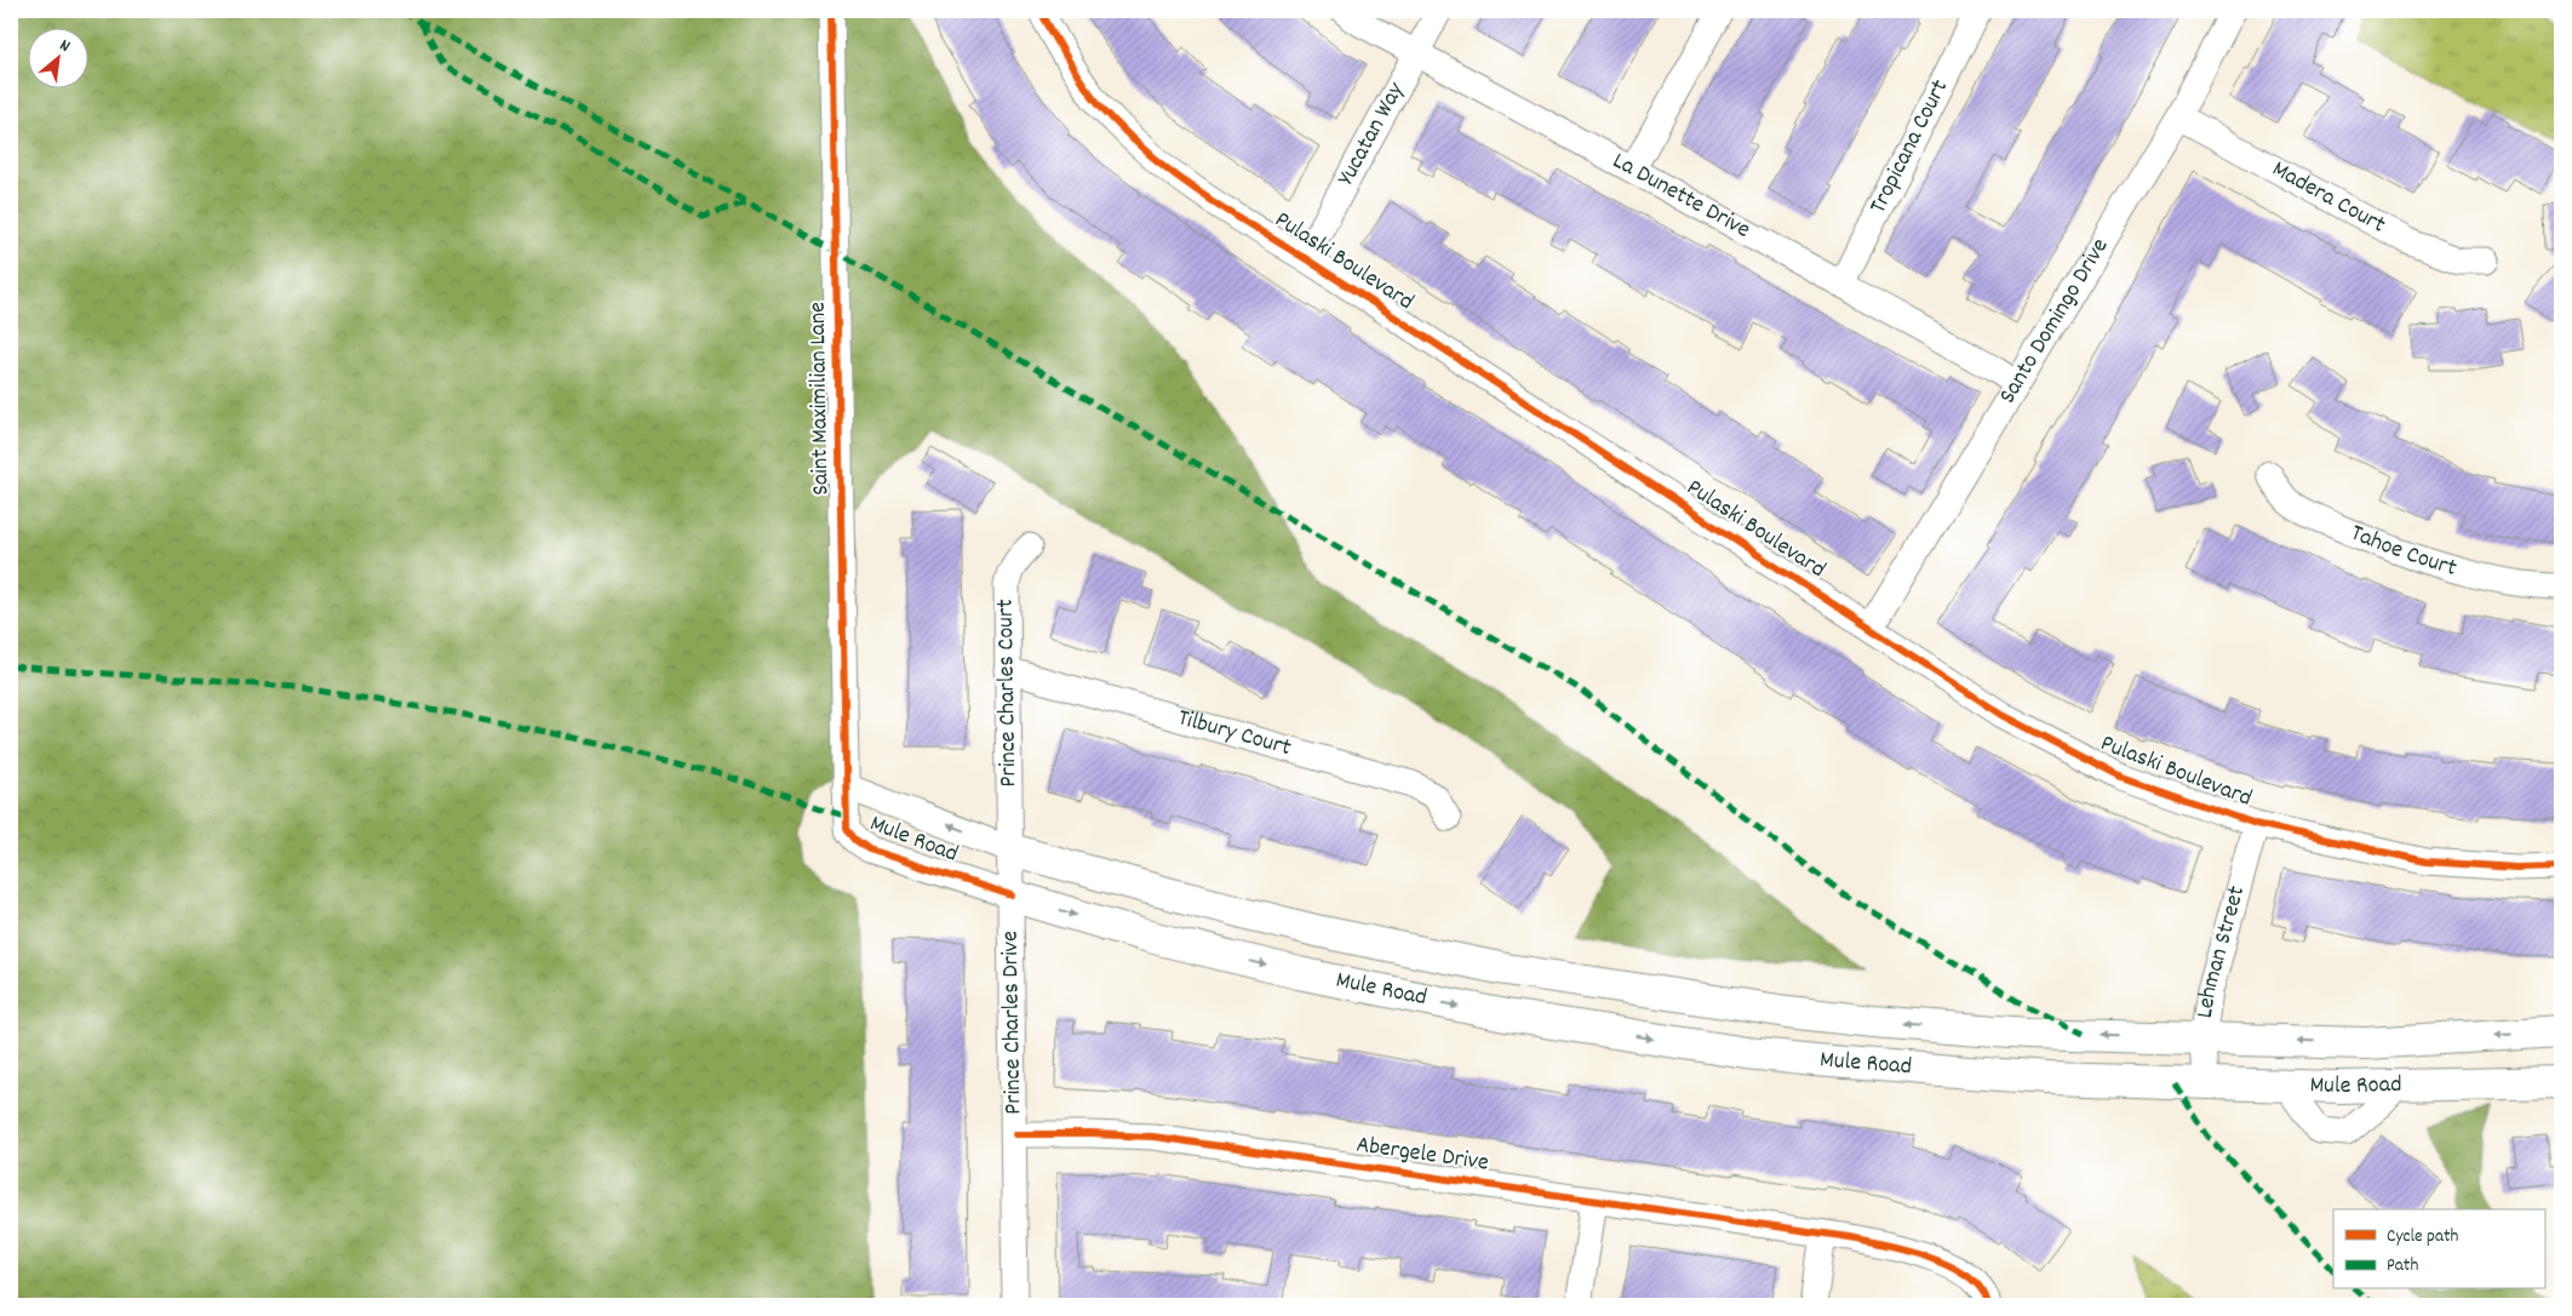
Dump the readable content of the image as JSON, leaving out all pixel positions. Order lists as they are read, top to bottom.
{
  "streets": {
    "main road": ["Mule Road"],
    "street": [
      "Yucatan Way",
      "Tropicana Court",
      "La Dunette Drive",
      "Madera Court",
      "Pulaski Boulevard",
      "Santo Domingo Drive",
      "Saint Maximilian Lane",
      "Tahoe Court",
      "Prince Charles Court",
      "Tilbury Court",
      "Lehman Street",
      "Prince Charles Drive",
      "Abergele Drive"
    ]
  },
  "crossings": [
    ["Yucatan Way", "La Dunette Drive"],
    ["Yucatan Way", "Pulaski Boulevard"],
    ["Tropicana Court", "La Dunette Drive"],
    ["La Dunette Drive", "Santo Domingo Drive"],
    ["Madera Court", "Santo Domingo Drive"],
    ["Pulaski Boulevard", "Santo Domingo Drive"],
    ["Pulaski Boulevard", "Lehman Street"],
    ["Saint Maximilian Lane", "Mule Road"],
    ["Prince Charles Court", "Tilbury Court"],
    ["Prince Charles Court", "Mule Road"],
    ["Prince Charles Court", "Prince Charles Drive"],
    ["Mule Road", "Lehman Street"],
    ["Mule Road", "Prince Charles Drive"],
    ["Prince Charles Drive", "Abergele Drive"]
  ],
  "legend": ["Cycle path", "Path"],
  "north": "top right"
}
